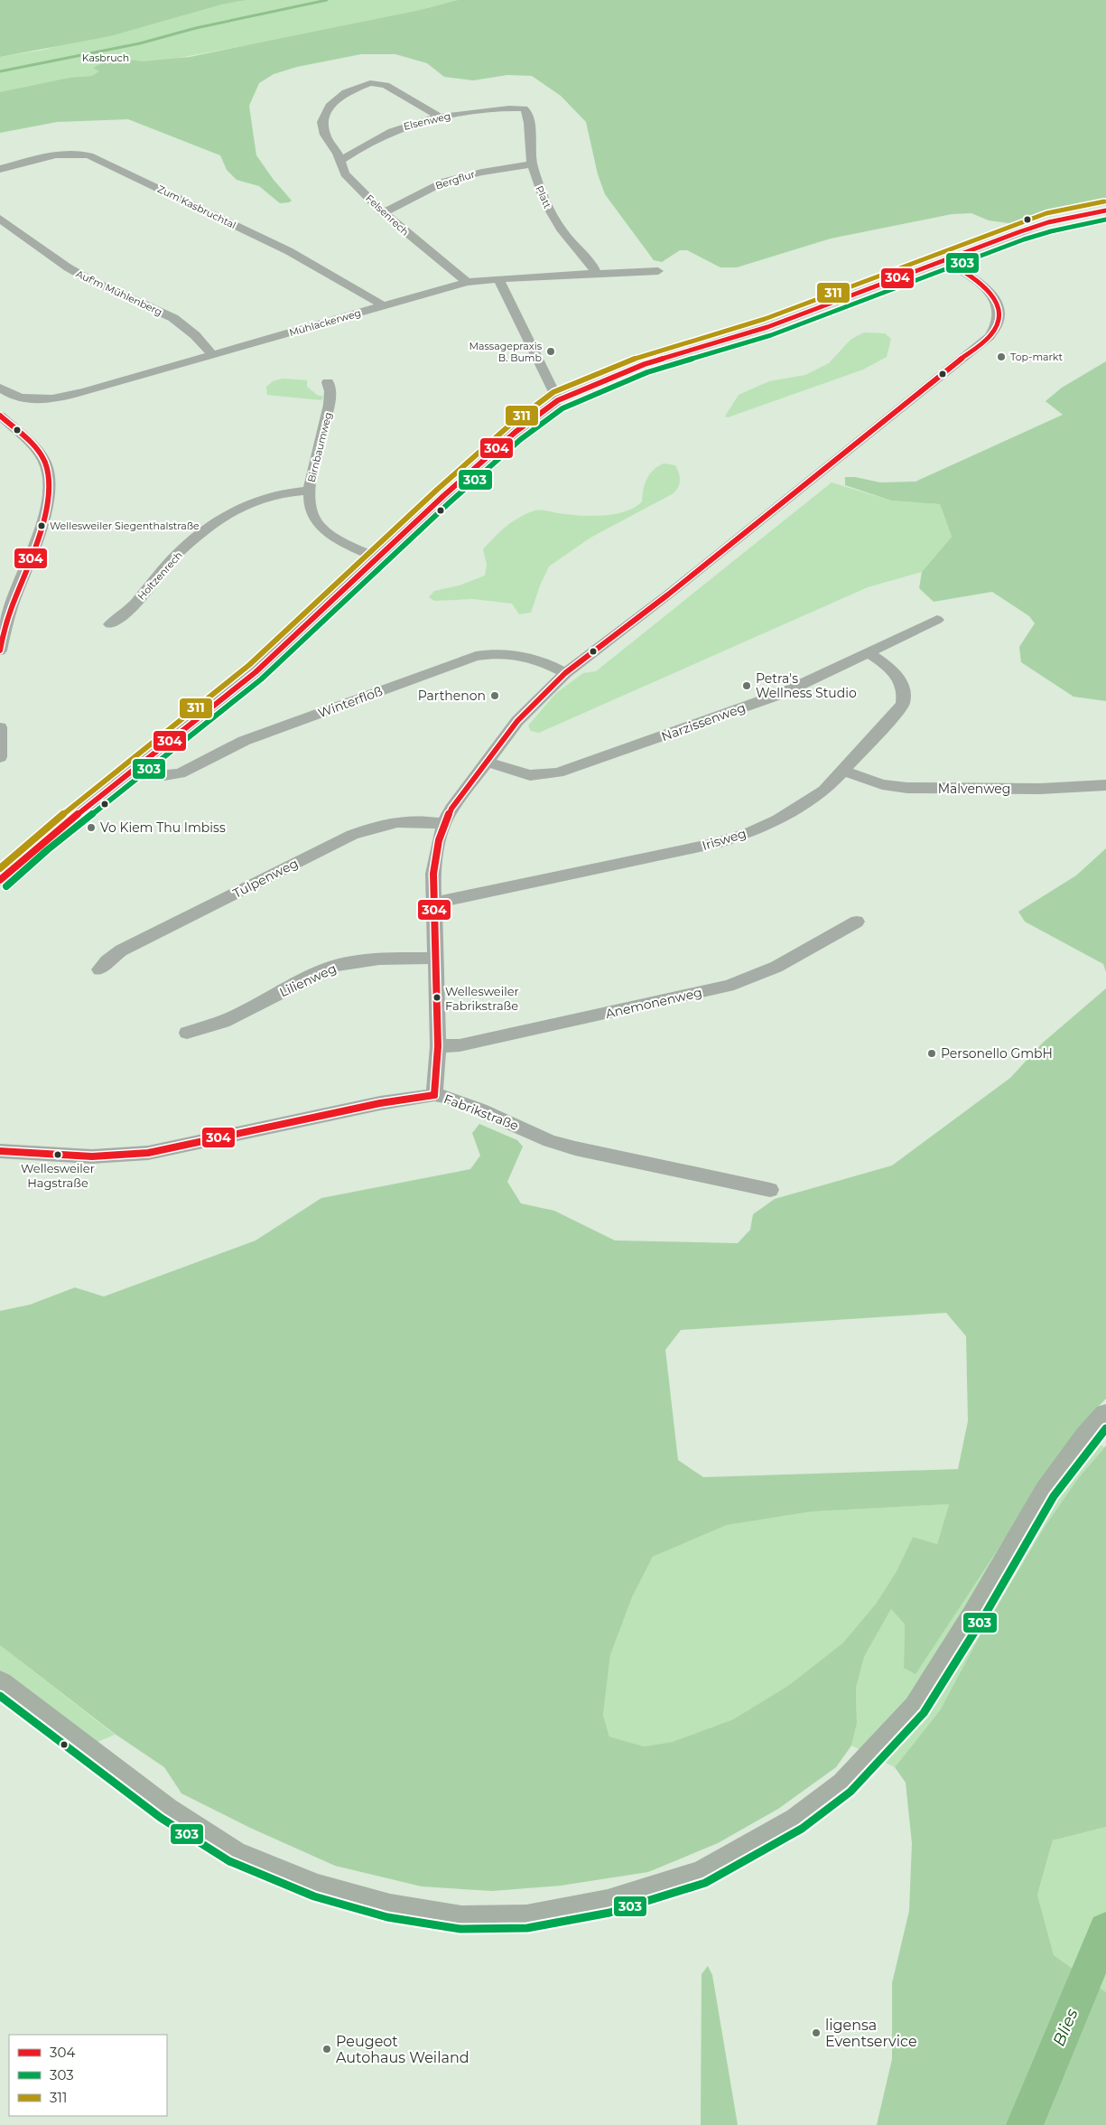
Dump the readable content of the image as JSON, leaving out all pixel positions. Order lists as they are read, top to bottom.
{
  "streets": {
    "street": [
      "Elsenweg",
      "Bergflur",
      "Platt",
      "Zum Kasbruchtal",
      "Felsenrech",
      "Auf'm Mühlenberg",
      "Mühlackerweg",
      "Birnbaumweg",
      "Holtzenrech",
      "Winterfloß",
      "Narzissenweg",
      "Malvenweg",
      "Irisweg",
      "Tulpenweg",
      "Lilienweg",
      "Anemonenweg",
      "Fabrikstraße"
    ]
  },
  "crossings": [
    ["Elsenweg", "Platt"],
    ["Elsenweg", "Felsenrech"],
    ["Bergflur", "Platt"],
    ["Bergflur", "Felsenrech"],
    ["Platt", "Mühlackerweg"],
    ["Zum Kasbruchtal", "Mühlackerweg"],
    ["Felsenrech", "Mühlackerweg"],
    ["Auf'm Mühlenberg", "Mühlackerweg"],
    ["Birnbaumweg", "Holtzenrech"],
    ["Narzissenweg", "Irisweg"],
    ["Malvenweg", "Irisweg"]
  ],
  "water": ["Blies"],
  "parks": ["Kasbruch"],
  "places": [
    "Massagepraxis B. Bumb",
    "Top-markt",
    "Wellesweiler Siegenthalstraße",
    "Petra's Wellness Studio",
    "Parthenon",
    "Vo Kiem Thu Imbiss",
    "Wellesweiler Fabrikstraße",
    "Personello GmbH",
    "Wellesweiler Hagstraße",
    "ligensa Eventservice",
    "Peugeot Autohaus Weiland"
  ],
  "lines": ["transit line 311", "transit line 304", "transit line 303"],
  "legend": ["304", "303", "311"]
}
